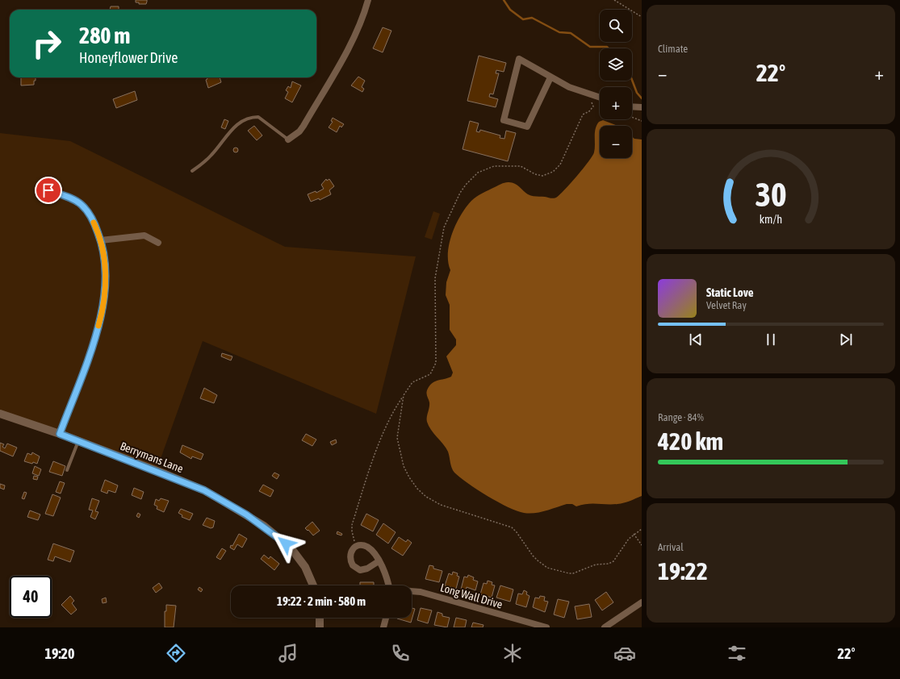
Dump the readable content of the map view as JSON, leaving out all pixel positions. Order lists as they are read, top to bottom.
{
  "streets": {
    "street": ["Berrymans Lane", "Long Wall Drive"]
  },
  "page": {
    "tile": [
      "Climate",
      ["Range · 84%", "420 km"],
      ["Arrival", "19:22"]
    ],
    "map_buttons": ["+", "−"],
    "turn": ["280 m", "Honeyflower Drive"],
    "heat": ["−", "22°", "+"],
    "song": ["Static Love", "Velvet Ray"],
    "limit": "40",
    "trip": "19:22 · 2 min · 580 m",
    "tabs": ["19:20", "22°"],
    "gauge": ["30", "km/h"]
  }
}
